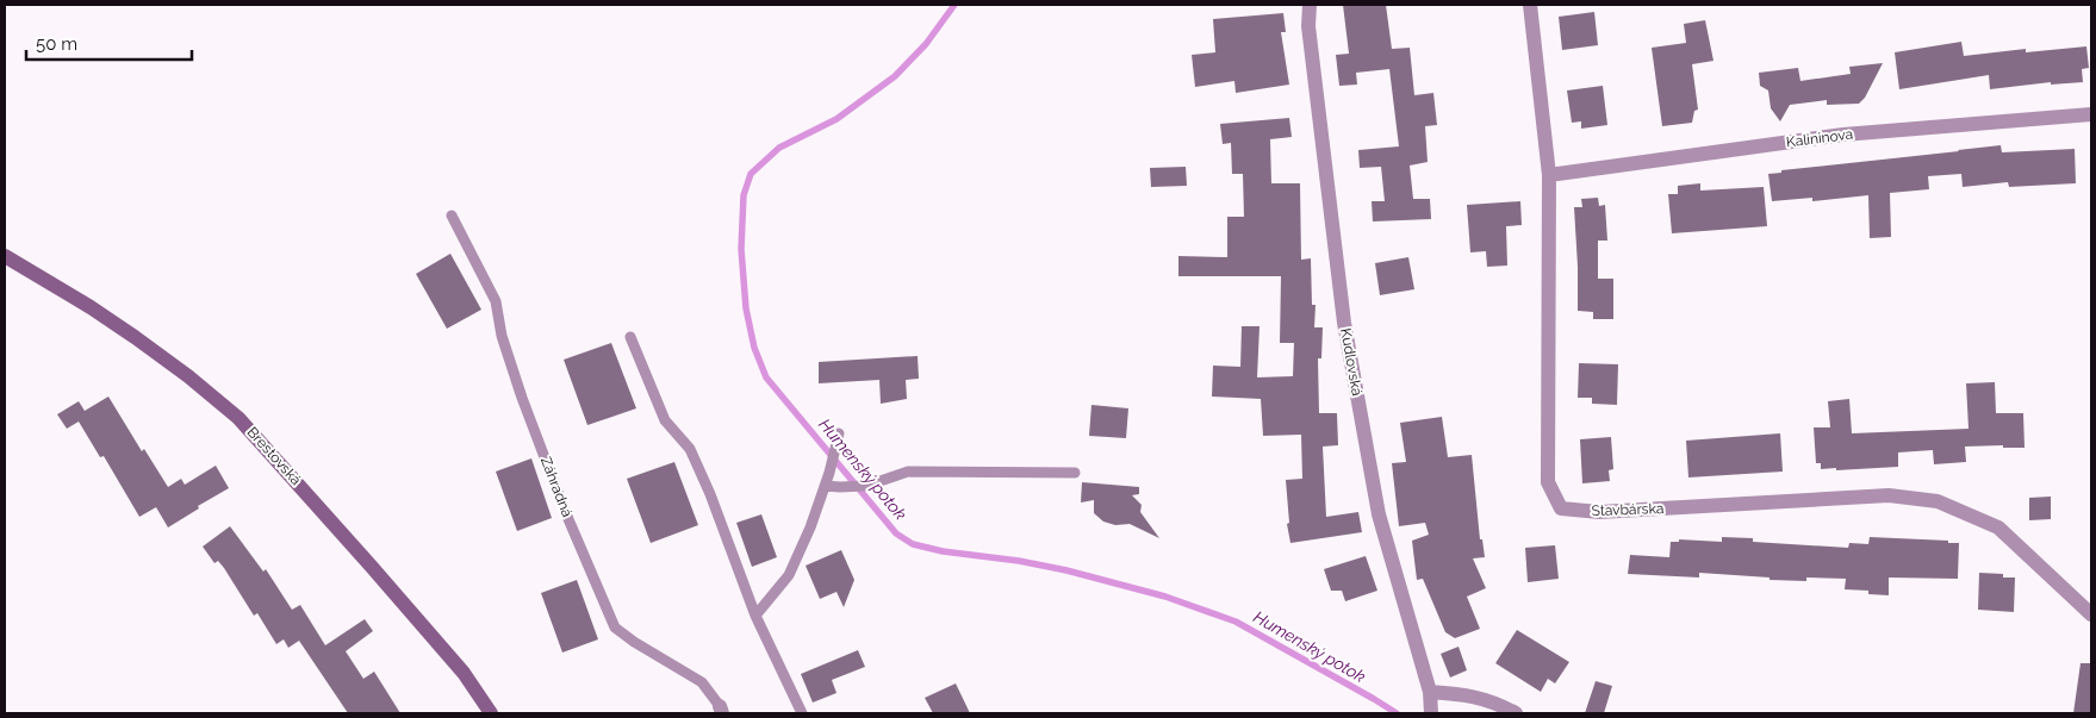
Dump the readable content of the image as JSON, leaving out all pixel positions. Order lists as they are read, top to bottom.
{
  "streets": {
    "street": [
      "Kalininova",
      "Kudlovská",
      "Brestovská",
      "Stavbárska"
    ],
    "lane": ["Záhradná"]
  },
  "crossings": [
    ["Kalininova", "Stavbárska"]
  ],
  "water": ["Humenský potok"],
  "scale_bar": "50 m"
}
